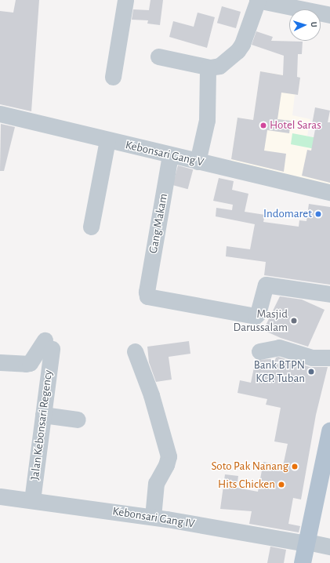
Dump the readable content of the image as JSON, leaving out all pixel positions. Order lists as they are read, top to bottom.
{
  "streets": {
    "street": [
      "Kebonsari Gang V",
      "Gang Makam",
      "Jalan Kebonsari Regency",
      "Kebonsari Gang IV"
    ]
  },
  "crossings": [
    ["Kebonsari Gang V", "Gang Makam"],
    ["Jalan Kebonsari Regency", "Kebonsari Gang IV"]
  ],
  "places": [
    "Hotel Saras",
    "Indomaret",
    "Masjid Darussalam",
    "Bank BTPN KCP. Tuban",
    "Soto Pak Nanang",
    "Hits Chicken"
  ],
  "north": "right"
}
